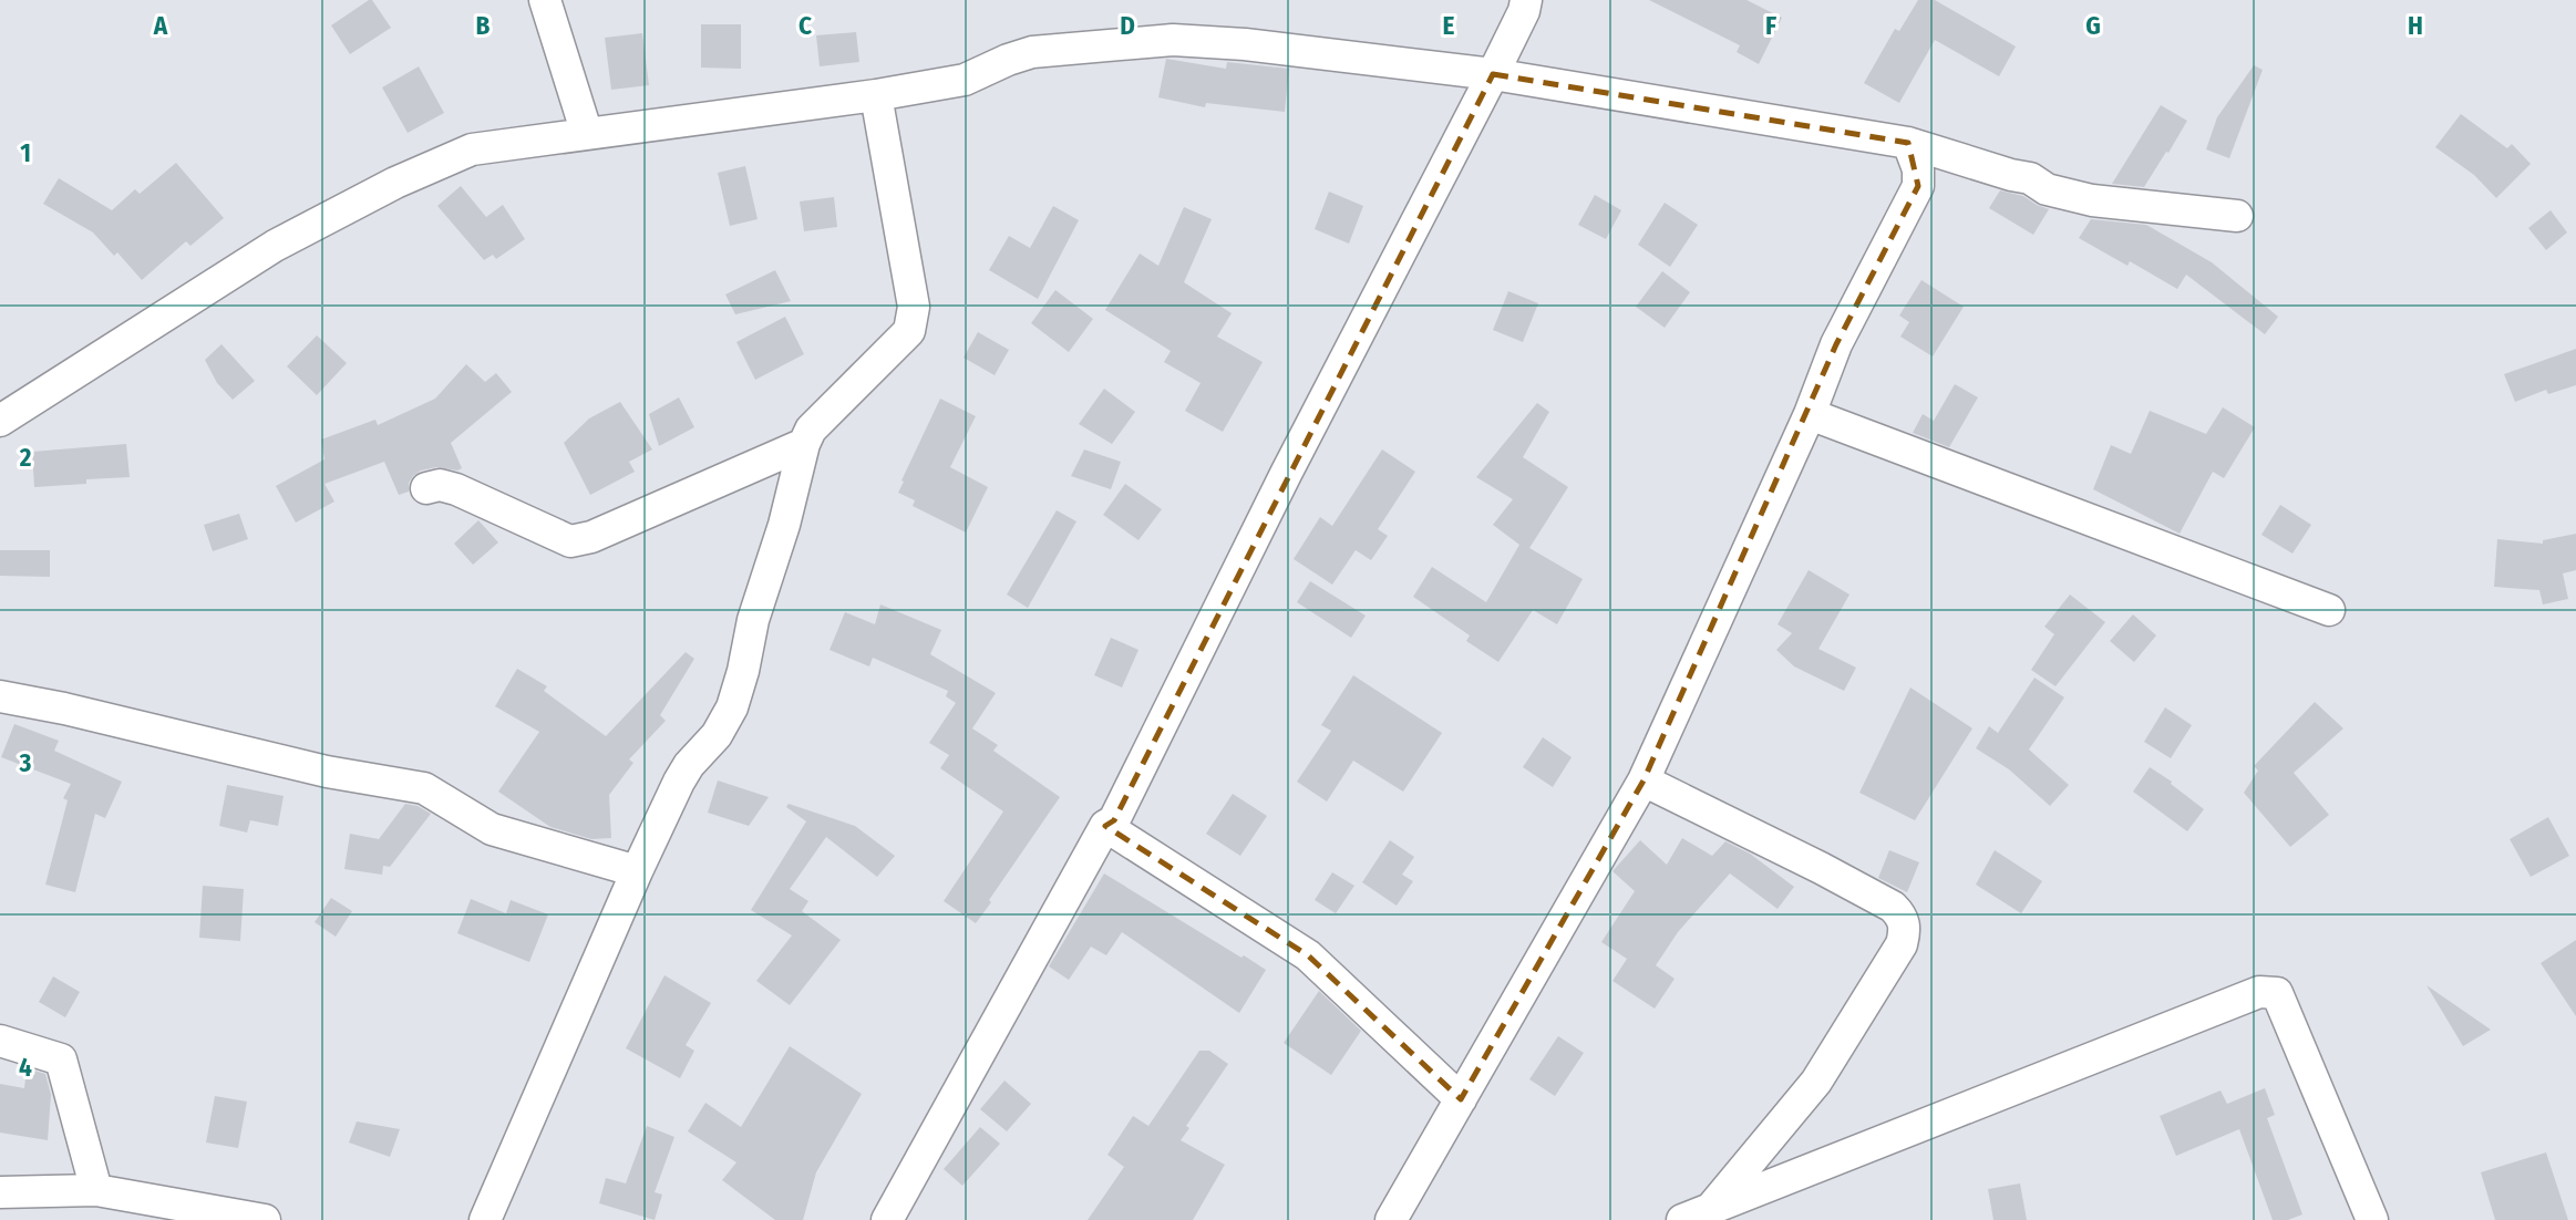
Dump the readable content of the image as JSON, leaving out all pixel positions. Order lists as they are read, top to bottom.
{
  "grid": {
    "columns": [
      "A",
      "B",
      "C",
      "D",
      "E",
      "F",
      "G",
      "H"
    ],
    "rows": [
      "1",
      "2",
      "3",
      "4"
    ]
  }
}
